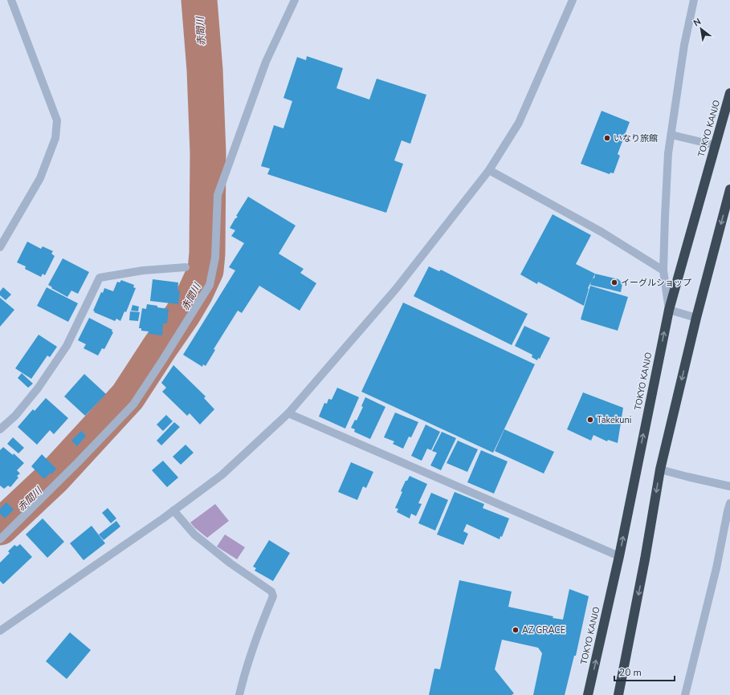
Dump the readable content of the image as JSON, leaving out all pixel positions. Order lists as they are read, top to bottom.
{
  "streets": {
    "highway": ["TOKYO KANJO"]
  },
  "water": ["赤間川"],
  "places": [
    "いなり旅館",
    "イーグルショップ",
    "Takekuni",
    "AZ GRACE"
  ],
  "scale_bar": "20 m",
  "north": "top left"
}
